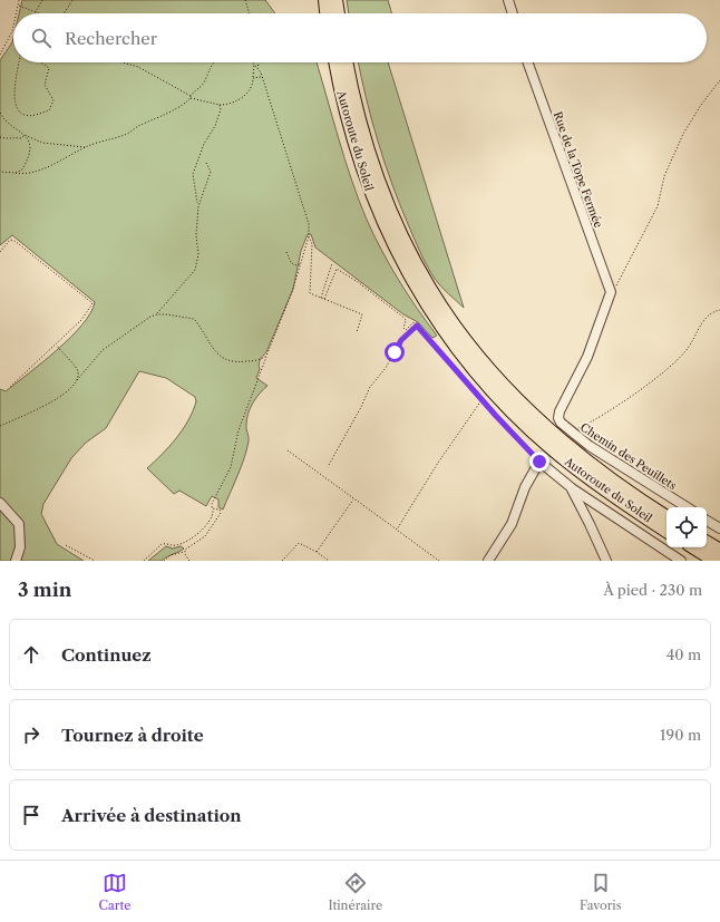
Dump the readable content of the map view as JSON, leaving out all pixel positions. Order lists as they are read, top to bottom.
{
  "streets": {
    "highway": ["Autoroute du Soleil"],
    "street": ["Rue de la Tope Fermée", "Chemin des Peuillets"]
  },
  "crossings": [
    ["Rue de la Tope Fermée", "Chemin des Peuillets"]
  ],
  "page": {
    "search": "Rechercher",
    "heading": ["3 min", "À pied · 230 m"],
    "list": [
      ["Continuez", "40 m"],
      ["Tournez à droite", "190 m"],
      "Arrivée à destination"
    ],
    "nav": ["Carte", "Itinéraire", "Favoris"]
  }
}
